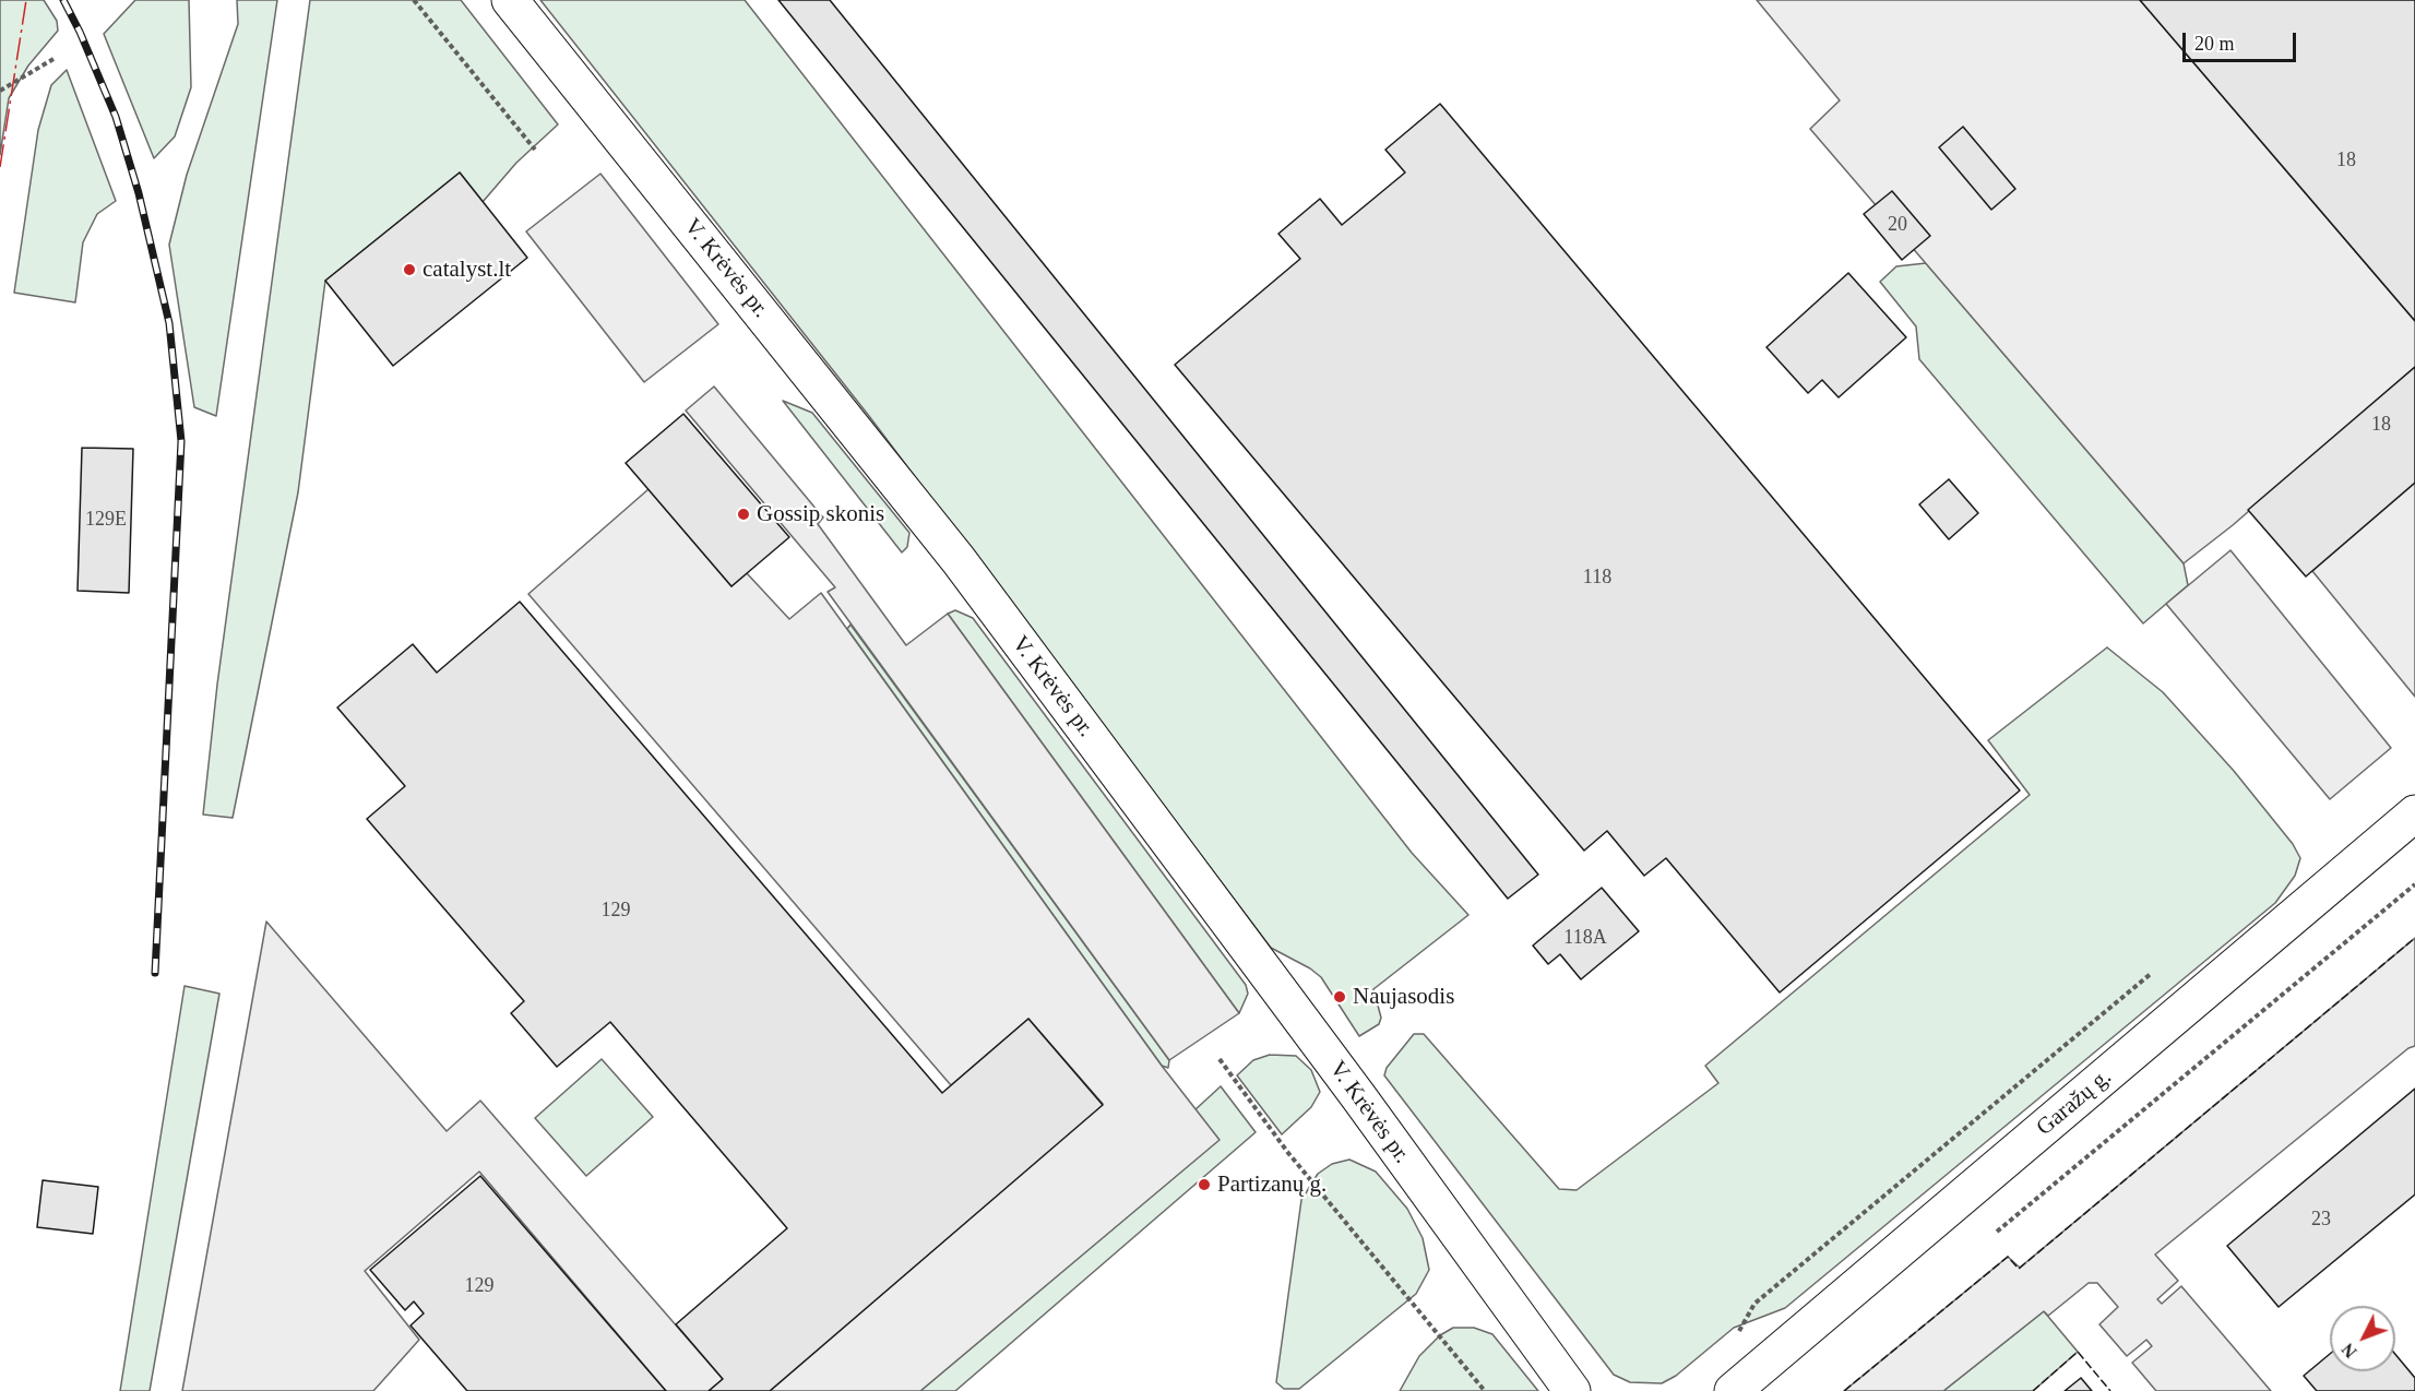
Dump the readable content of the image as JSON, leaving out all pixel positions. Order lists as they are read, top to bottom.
{
  "streets": {
    "street": ["V. Krėvės pr.", "Garažų g."]
  },
  "places": [
    "catalyst.lt",
    "Gossip skonis",
    "Naujasodis",
    "Partizanų g."
  ],
  "house_numbers": [
    "18",
    "20",
    "18",
    "129E",
    "118",
    "129",
    "118A",
    "23",
    "129"
  ],
  "scale_bar": "20 m",
  "north": "bottom left"
}
